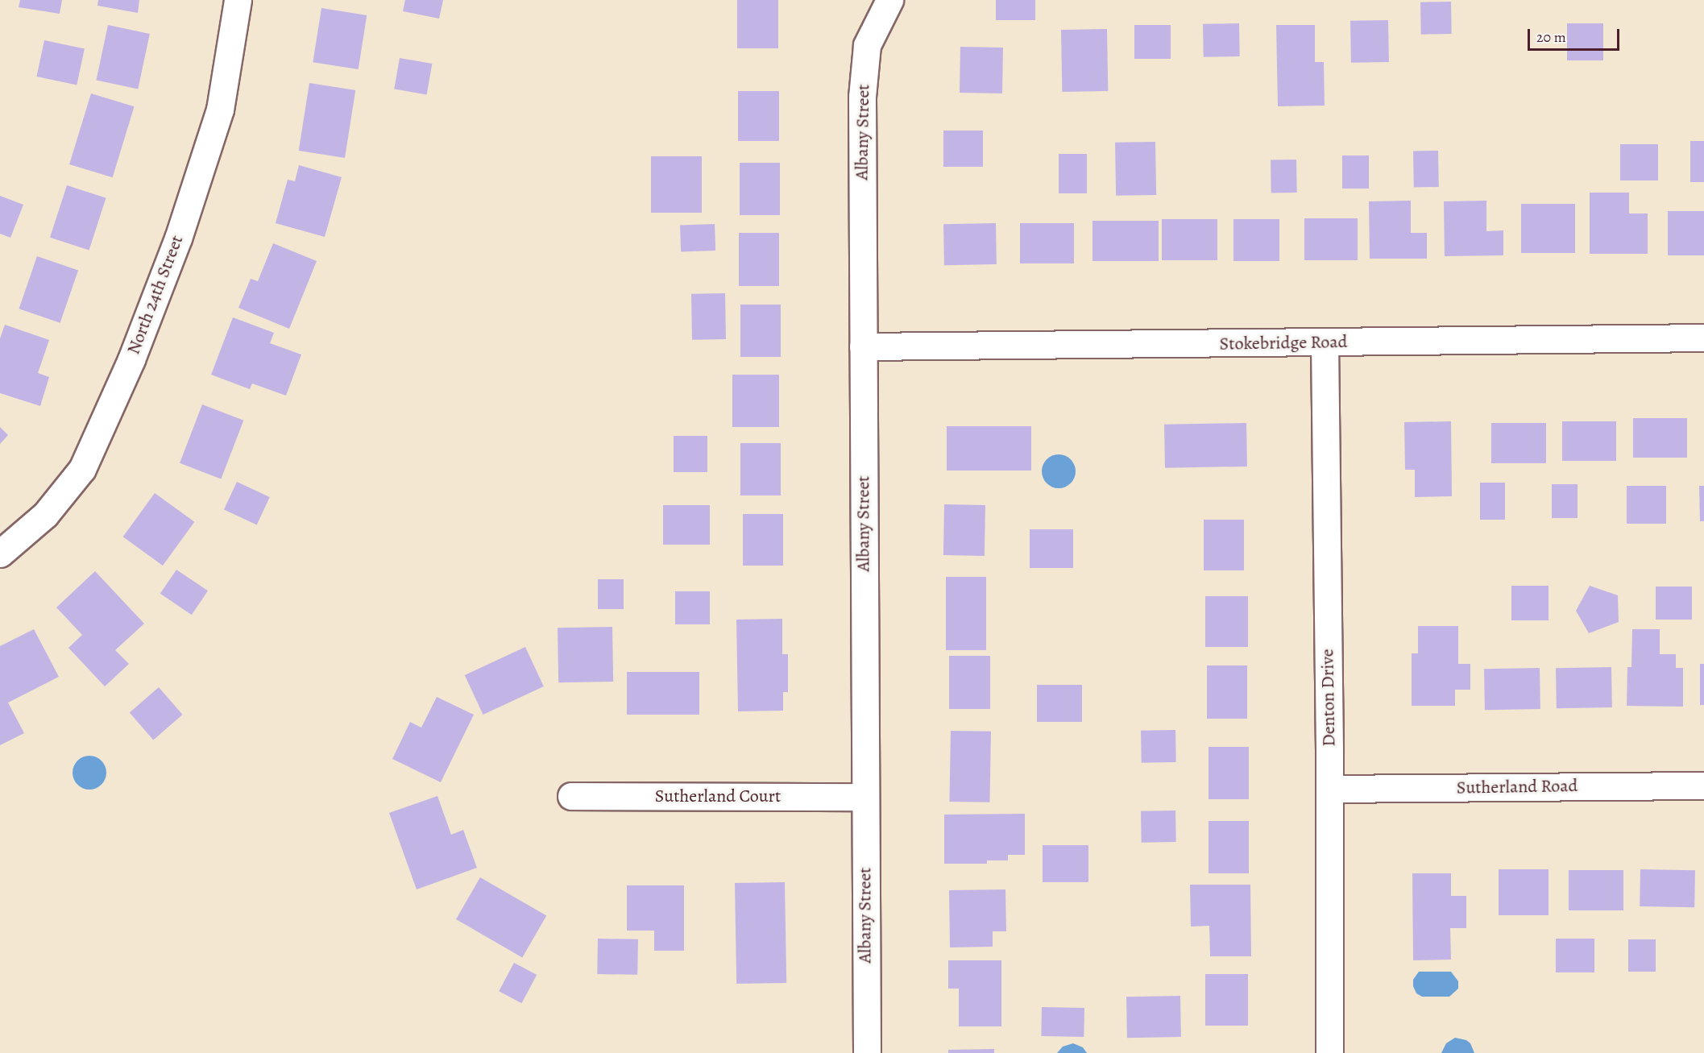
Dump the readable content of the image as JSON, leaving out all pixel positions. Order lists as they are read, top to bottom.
{
  "streets": {
    "street": [
      "Albany Street",
      "North 24th Street",
      "Stokebridge Road",
      "Denton Drive",
      "Sutherland Road",
      "Sutherland Court"
    ]
  },
  "crossings": [
    ["Albany Street", "Stokebridge Road"],
    ["Albany Street", "Sutherland Court"],
    ["Stokebridge Road", "Denton Drive"],
    ["Denton Drive", "Sutherland Road"]
  ],
  "scale_bar": "20 m"
}
